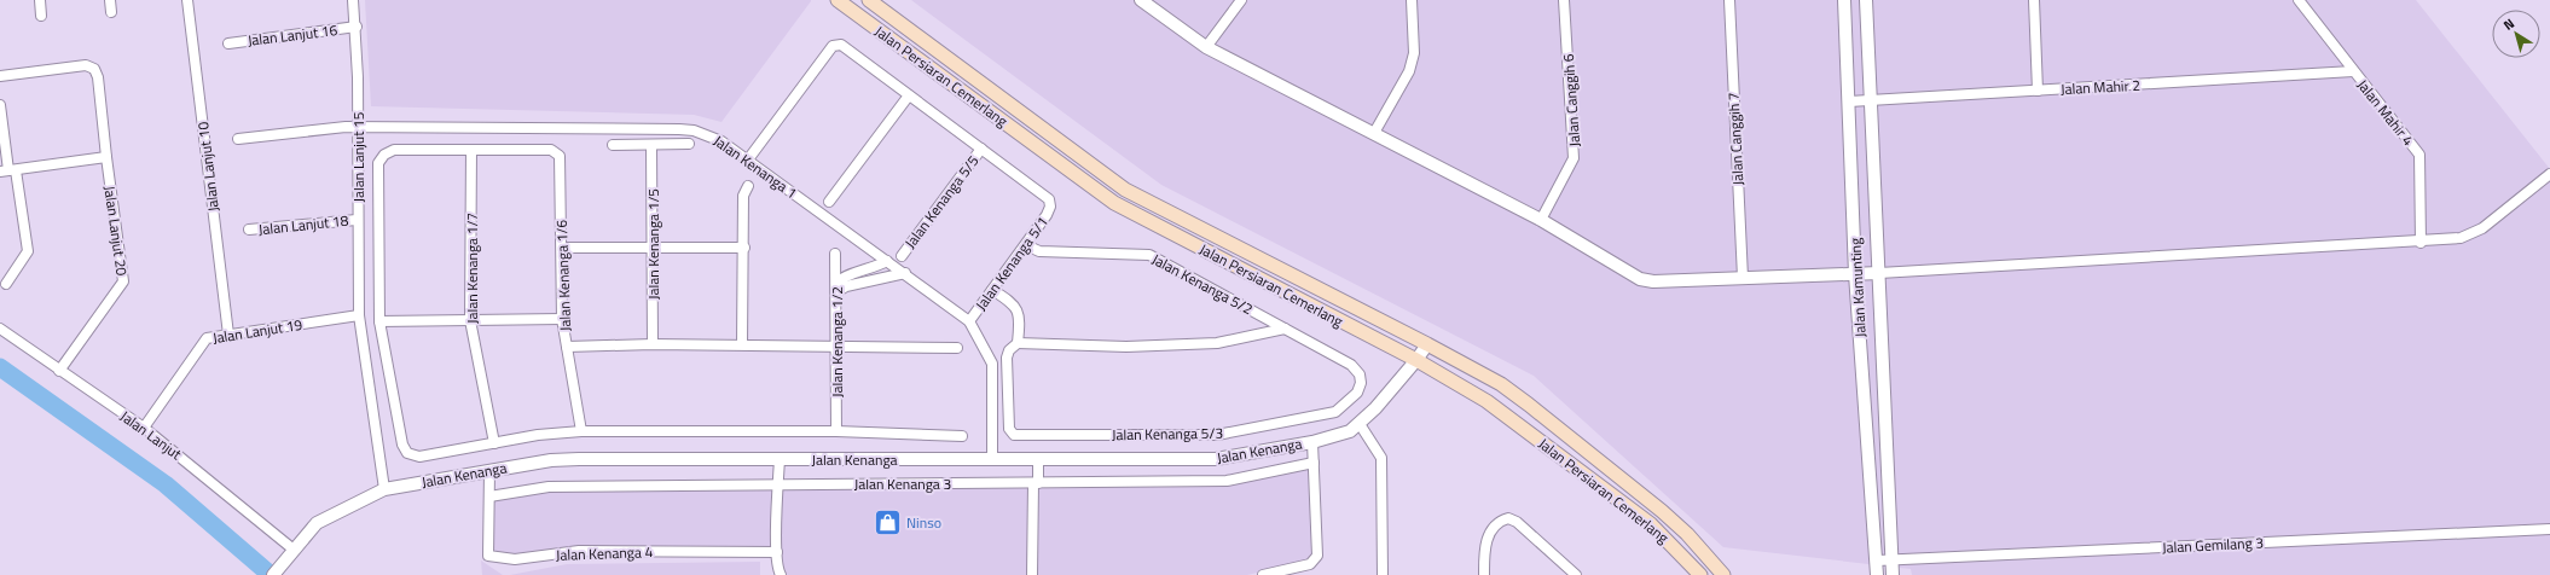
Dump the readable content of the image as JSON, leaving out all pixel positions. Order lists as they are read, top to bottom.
{
  "streets": {
    "main road": ["Jalan Persiaran Cemerlang"],
    "street": [
      "Jalan Lanjut 16",
      "Jalan Mahir 2",
      "Jalan Canggih 6",
      "Jalan Mahir 4",
      "Jalan Canggih 7",
      "Jalan Lanjut 15",
      "Jalan Lanjut 10",
      "Jalan Kenanga 1",
      "Jalan Kenanga 5/5",
      "Jalan Lanjut 18",
      "Jalan Lanjut 20",
      "Jalan Kenanga 1/5",
      "Jalan Kenanga 5/1",
      "Jalan Kenanga 1/7",
      "Jalan Kenanga 1/6",
      "Jalan Kenanga 5/2",
      "Jalan Kamunting",
      "Jalan Lanjut 19",
      "Jalan Kenanga 1/2",
      "Jalan Kenanga 5/3",
      "Jalan Lanjut",
      "Jalan Kenanga",
      "Jalan Kenanga 3",
      "Jalan Gemilang 3",
      "Jalan Kenanga 4"
    ]
  },
  "crossings": [
    ["Jalan Lanjut 16", "Jalan Lanjut 15"],
    ["Jalan Persiaran Cemerlang", "Jalan Kenanga"],
    ["Jalan Mahir 2", "Jalan Mahir 4"],
    ["Jalan Mahir 2", "Jalan Kamunting"],
    ["Jalan Lanjut 15", "Jalan Kenanga 1"],
    ["Jalan Lanjut 15", "Jalan Lanjut 18"],
    ["Jalan Lanjut 15", "Jalan Lanjut 19"],
    ["Jalan Lanjut 15", "Jalan Kenanga"],
    ["Jalan Lanjut 10", "Jalan Lanjut 19"],
    ["Jalan Kenanga 1", "Jalan Kenanga 5/1"],
    ["Jalan Kenanga 1", "Jalan Kenanga"],
    ["Jalan Kenanga 5/5", "Jalan Kenanga 5/1"],
    ["Jalan Lanjut 20", "Jalan Lanjut"],
    ["Jalan Kenanga 5/1", "Jalan Kenanga 5/2"],
    ["Jalan Kenanga 1/7", "Jalan Kenanga 1/6"],
    ["Jalan Kenanga 5/2", "Jalan Kenanga 5/3"],
    ["Jalan Kamunting", "Jalan Gemilang 3"],
    ["Jalan Lanjut 19", "Jalan Lanjut"],
    ["Jalan Lanjut", "Jalan Kenanga"],
    ["Jalan Kenanga", "Jalan Kenanga 4"],
    ["Jalan Kenanga 3", "Jalan Kenanga 4"]
  ],
  "places": {
    "shop": ["Ninso"]
  },
  "north": "top left"
}
